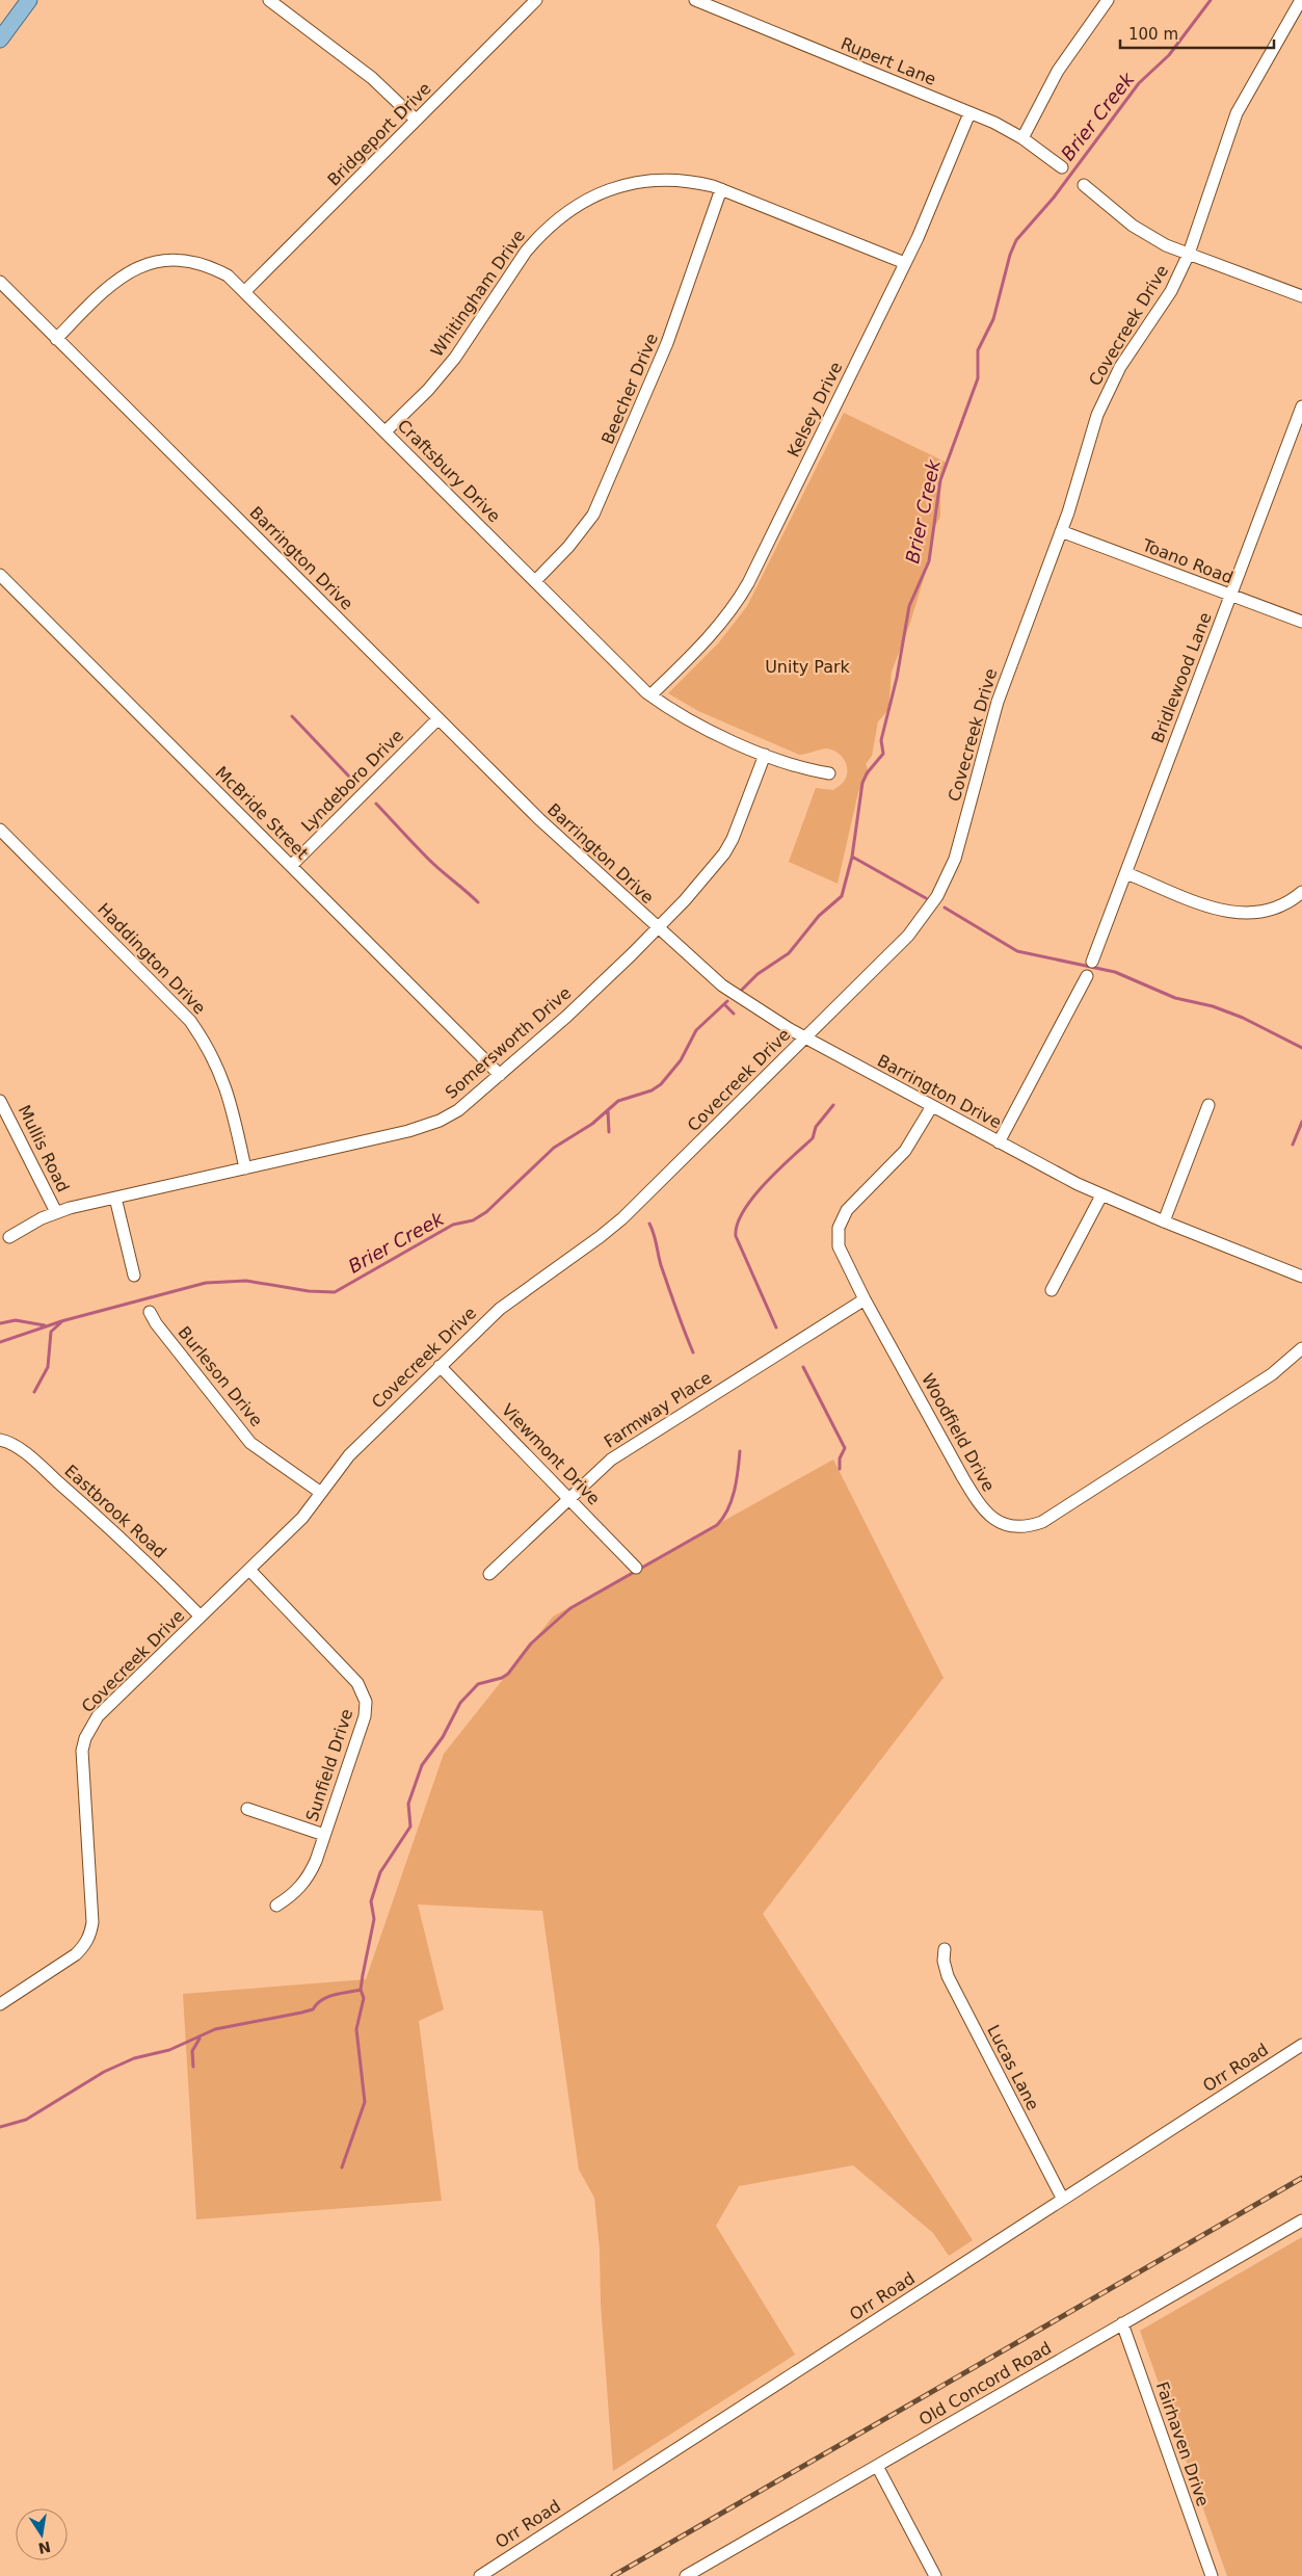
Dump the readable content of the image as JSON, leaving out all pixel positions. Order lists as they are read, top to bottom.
{
  "streets": {
    "street": [
      "Rupert Lane",
      "Bridgeport Drive",
      "Whitingham Drive",
      "Covecreek Drive",
      "Beecher Drive",
      "Kelsey Drive",
      "Craftsbury Drive",
      "Barrington Drive",
      "Toano Road",
      "Bridlewood Lane",
      "Lyndeboro Drive",
      "McBride Street",
      "Haddington Drive",
      "Somersworth Drive",
      "Mullis Road",
      "Burleson Drive",
      "Farmway Place",
      "Woodfield Drive",
      "Viewmont Drive",
      "Eastbrook Road",
      "Sunfield Drive",
      "Lucas Lane",
      "Orr Road",
      "Old Concord Road",
      "Fairhaven Drive"
    ]
  },
  "crossings": [
    ["Rupert Lane", "Kelsey Drive"],
    ["Bridgeport Drive", "Craftsbury Drive"],
    ["Whitingham Drive", "Beecher Drive"],
    ["Whitingham Drive", "Kelsey Drive"],
    ["Whitingham Drive", "Craftsbury Drive"],
    ["Covecreek Drive", "Barrington Drive"],
    ["Covecreek Drive", "Toano Road"],
    ["Covecreek Drive", "Burleson Drive"],
    ["Covecreek Drive", "Viewmont Drive"],
    ["Covecreek Drive", "Eastbrook Road"],
    ["Covecreek Drive", "Sunfield Drive"],
    ["Beecher Drive", "Craftsbury Drive"],
    ["Kelsey Drive", "Craftsbury Drive"],
    ["Craftsbury Drive", "Barrington Drive"],
    ["Craftsbury Drive", "Somersworth Drive"],
    ["Barrington Drive", "Lyndeboro Drive"],
    ["Barrington Drive", "Somersworth Drive"],
    ["Barrington Drive", "Woodfield Drive"],
    ["Toano Road", "Bridlewood Lane"],
    ["Lyndeboro Drive", "McBride Street"],
    ["McBride Street", "Somersworth Drive"],
    ["Haddington Drive", "Somersworth Drive"],
    ["Somersworth Drive", "Mullis Road"],
    ["Farmway Place", "Woodfield Drive"],
    ["Farmway Place", "Viewmont Drive"],
    ["Lucas Lane", "Orr Road"],
    ["Old Concord Road", "Fairhaven Drive"]
  ],
  "water": ["Brier Creek"],
  "parks": ["Unity Park"],
  "scale_bar": "100 m",
  "north": "bottom"
}
